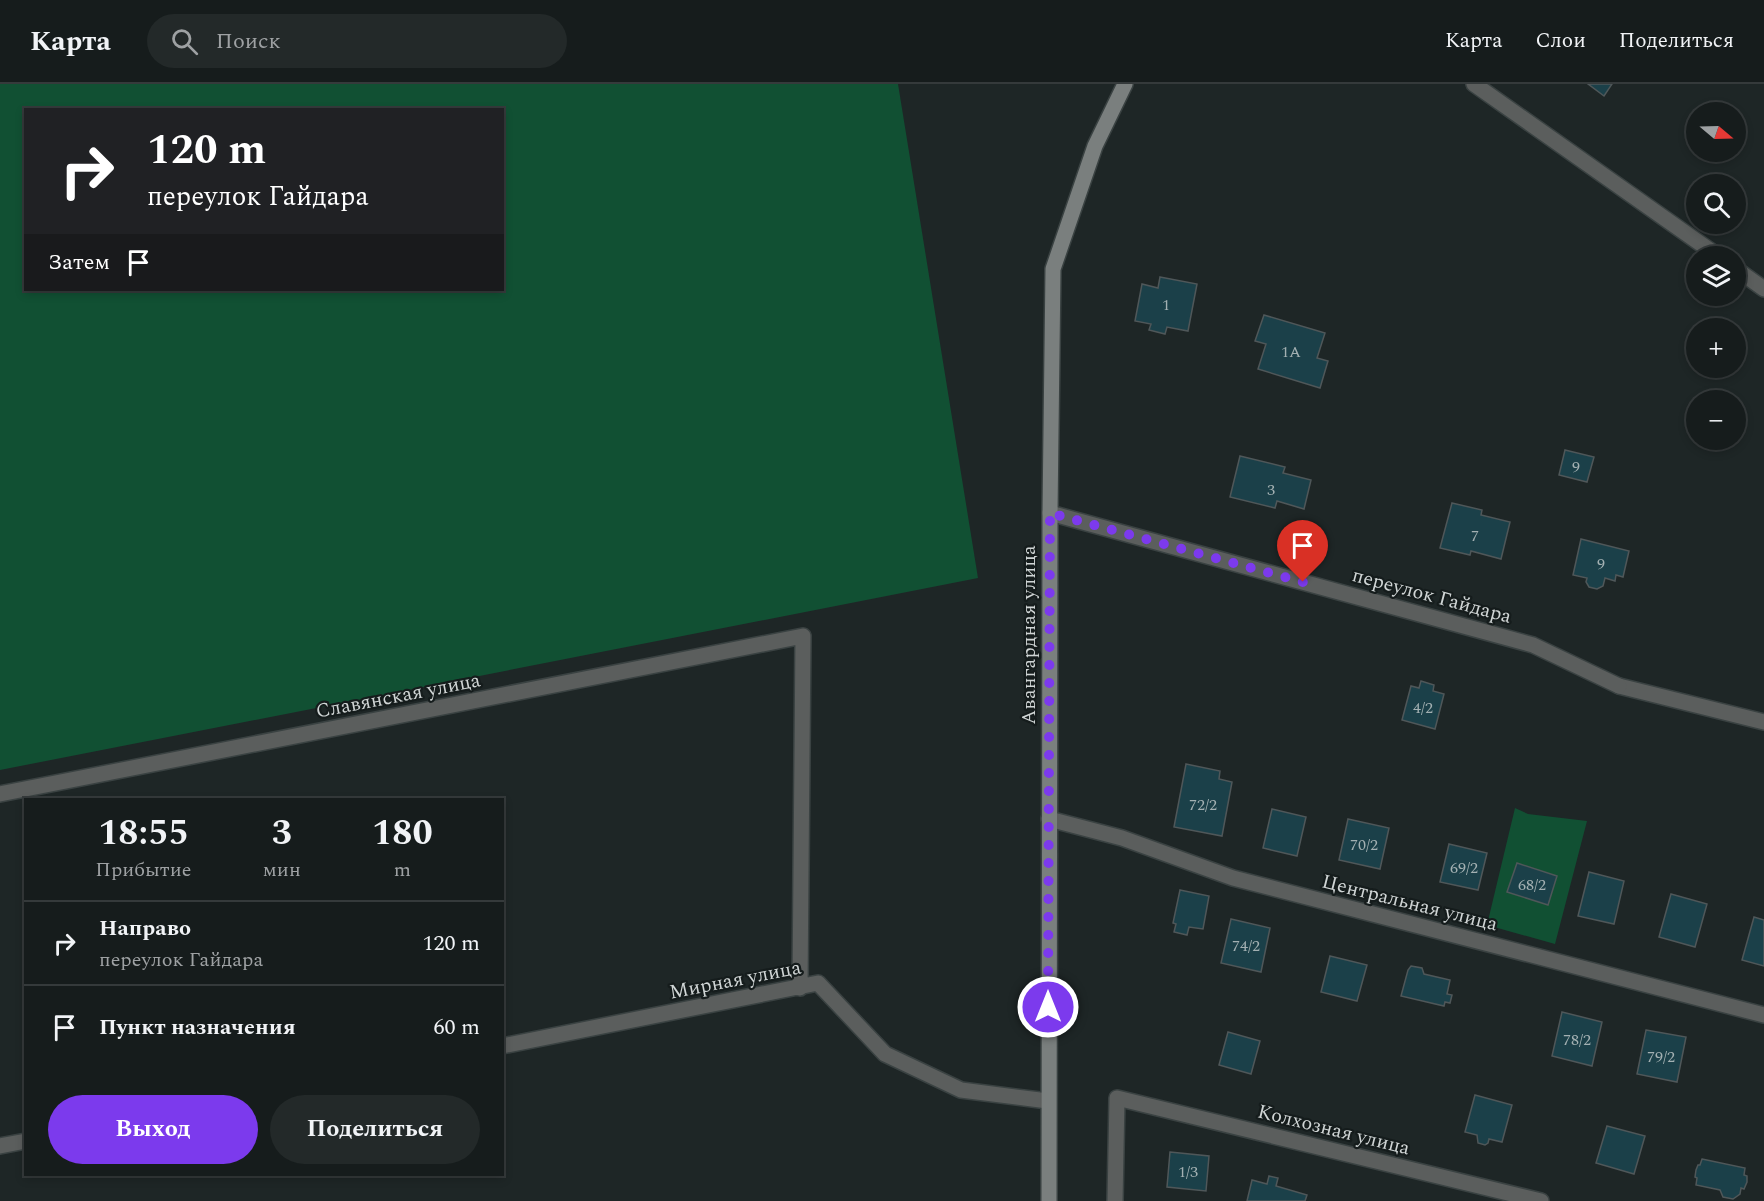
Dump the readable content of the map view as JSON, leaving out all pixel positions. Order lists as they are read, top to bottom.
{
  "streets": {
    "main road": ["Авангардная улица"],
    "street": [
      "переулок Гайдара",
      "Славянская улица",
      "Центральная улица",
      "Мирная улица",
      "Колхозная улица"
    ]
  },
  "crossings": [
    ["переулок Гайдара", "Авангардная улица"],
    ["Авангардная улица", "Центральная улица"],
    ["Авангардная улица", "Мирная улица"],
    ["Славянская улица", "Мирная улица"]
  ],
  "house_numbers": [
    "1",
    "1А",
    "9",
    "3",
    "7",
    "9",
    "4/2",
    "72/2",
    "70/2",
    "69/2",
    "68/2",
    "74/2",
    "78/2",
    "79/2",
    "1/3"
  ],
  "north": "right",
  "page": {
    "header": "Карта",
    "search": "Поиск",
    "nav": ["Карта", "Слои", "Поделиться"],
    "map_buttons": ["+", "−"],
    "turn": ["120 m", "переулок Гайдара"],
    "then": "Затем",
    "eta": [
      "18:55",
      "Прибытие",
      "3",
      "мин",
      "180",
      "m"
    ],
    "list": [
      {
        "name": "Направо",
        "note": "переулок Гайдара",
        "value": "120 m"
      },
      {
        "name": "Пункт назначения",
        "value": "60 m"
      }
    ],
    "buttons": ["Выход", "Поделиться"]
  }
}
